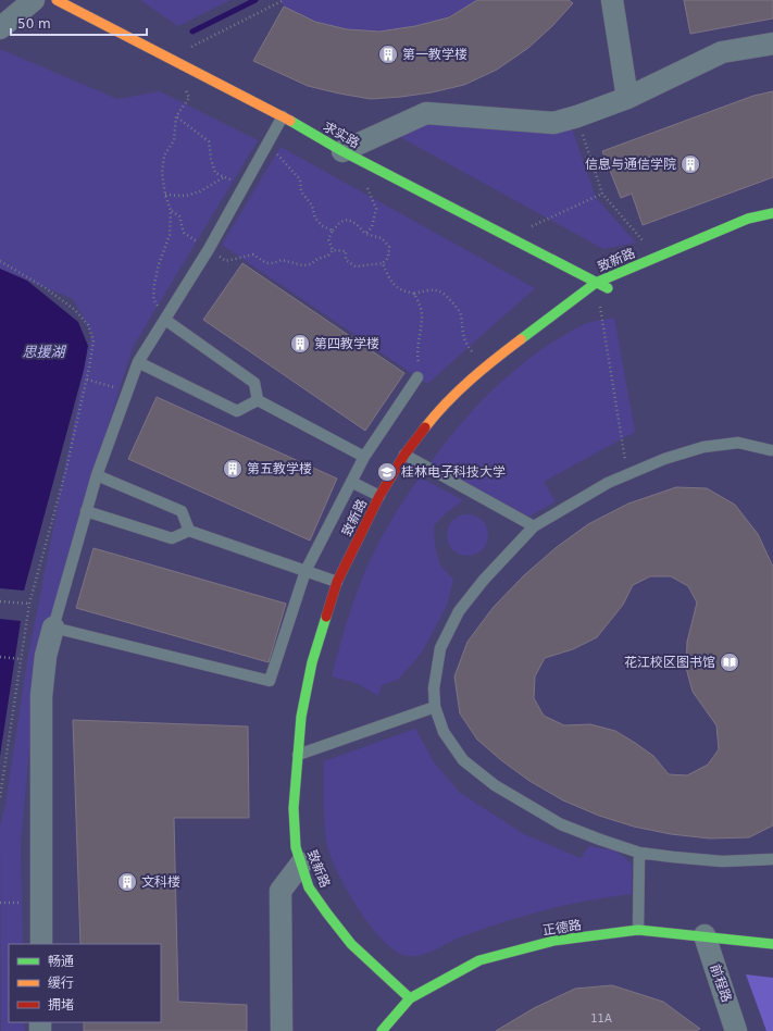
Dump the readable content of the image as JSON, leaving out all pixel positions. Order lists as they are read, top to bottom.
{
  "streets": {
    "street": [
      "求实路",
      "致新路",
      "正德路",
      "前程路"
    ]
  },
  "crossings": [
    ["求实路", "致新路"],
    ["致新路", "正德路"],
    ["正德路", "前程路"]
  ],
  "water": ["思援湖"],
  "places": {
    "building": [
      "第一教学楼",
      "信息与通信学院",
      "第四教学楼",
      "第五教学楼",
      "文科楼"
    ],
    "school or university": ["桂林电子科技大学"],
    "library": ["花江校区图书馆"]
  },
  "house_numbers": ["11A"],
  "legend": ["畅通", "缓行", "拥堵"],
  "scale_bar": "50 m"
}
